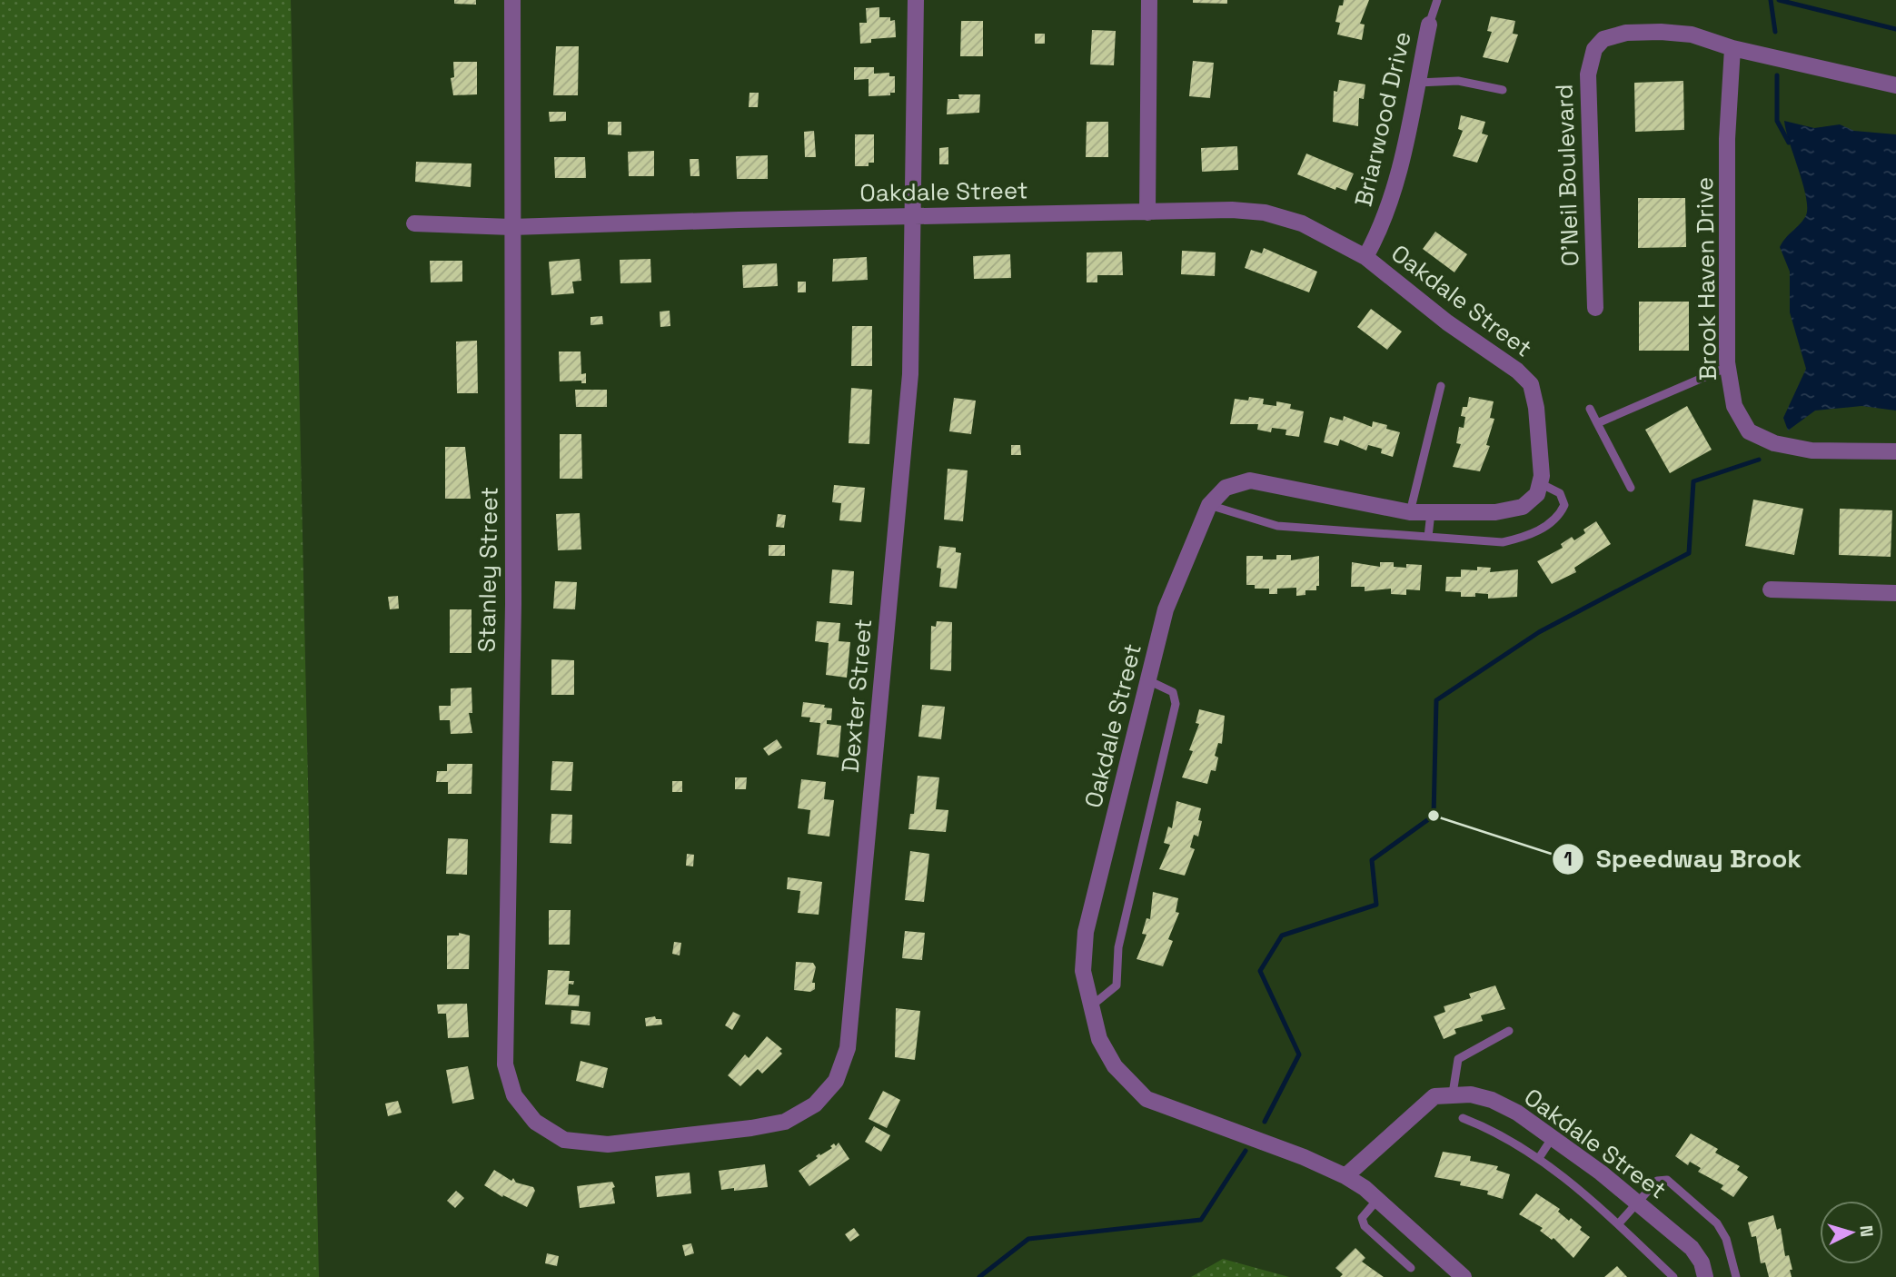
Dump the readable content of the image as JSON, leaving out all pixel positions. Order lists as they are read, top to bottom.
{
  "streets": {
    "street": [
      "Briarwood Drive",
      "O'Neil Boulevard",
      "Oakdale Street",
      "Brook Haven Drive",
      "Stanley Street",
      "Dexter Street"
    ]
  },
  "crossings": [
    ["Briarwood Drive", "Oakdale Street"],
    ["O'Neil Boulevard", "Brook Haven Drive"],
    ["Oakdale Street", "Stanley Street"],
    ["Oakdale Street", "Dexter Street"],
    ["Stanley Street", "Dexter Street"]
  ],
  "places": ["Speedway Brook"],
  "north": "right"
}
